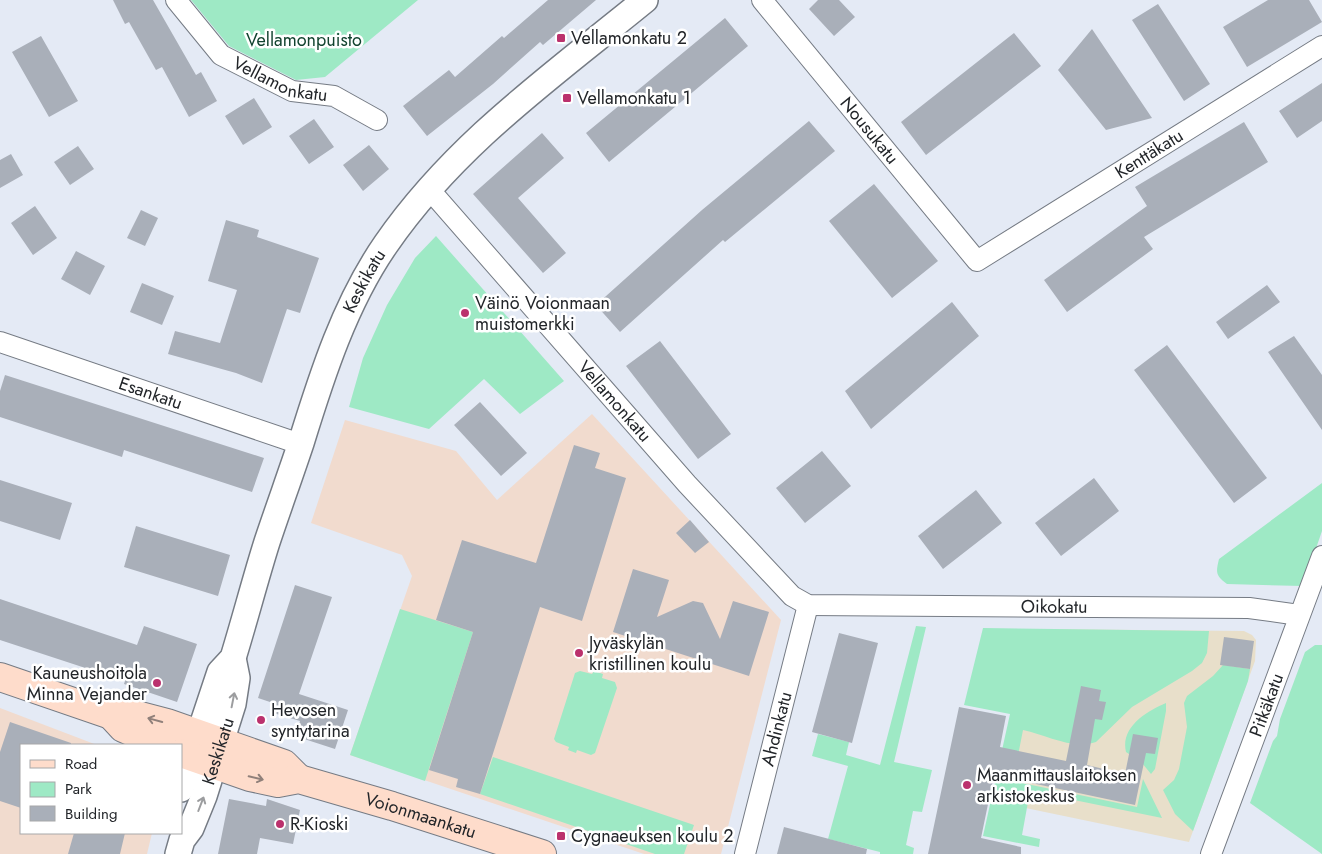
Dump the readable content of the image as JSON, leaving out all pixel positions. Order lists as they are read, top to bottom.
{
  "streets": {
    "main road": ["Voionmaankatu"],
    "street": [
      "Vellamonkatu",
      "Nousukatu",
      "Kenttäkatu",
      "Keskikatu",
      "Esankatu",
      "Oikokatu",
      "Pitkäkatu",
      "Ahdinkatu"
    ]
  },
  "crossings": [
    ["Vellamonkatu", "Keskikatu"],
    ["Vellamonkatu", "Oikokatu"],
    ["Vellamonkatu", "Ahdinkatu"],
    ["Nousukatu", "Kenttäkatu"],
    ["Keskikatu", "Esankatu"],
    ["Keskikatu", "Voionmaankatu"],
    ["Oikokatu", "Pitkäkatu"],
    ["Oikokatu", "Ahdinkatu"]
  ],
  "parks": ["Vellamonpuisto"],
  "places": {
    "transit": ["Vellamonkatu 2", "Vellamonkatu 1", "Cygnaeuksen koulu 2"],
    "other": [
      "Väinö Voionmaan muistomerkki",
      "Jyväskylän kristillinen koulu",
      "Kauneushoitola Minna Vejander",
      "Hevosen syntytarina",
      "Maanmittauslaitoksen arkistokeskus",
      "R-Kioski"
    ]
  },
  "legend": ["Road", "Park", "Building"]
}
